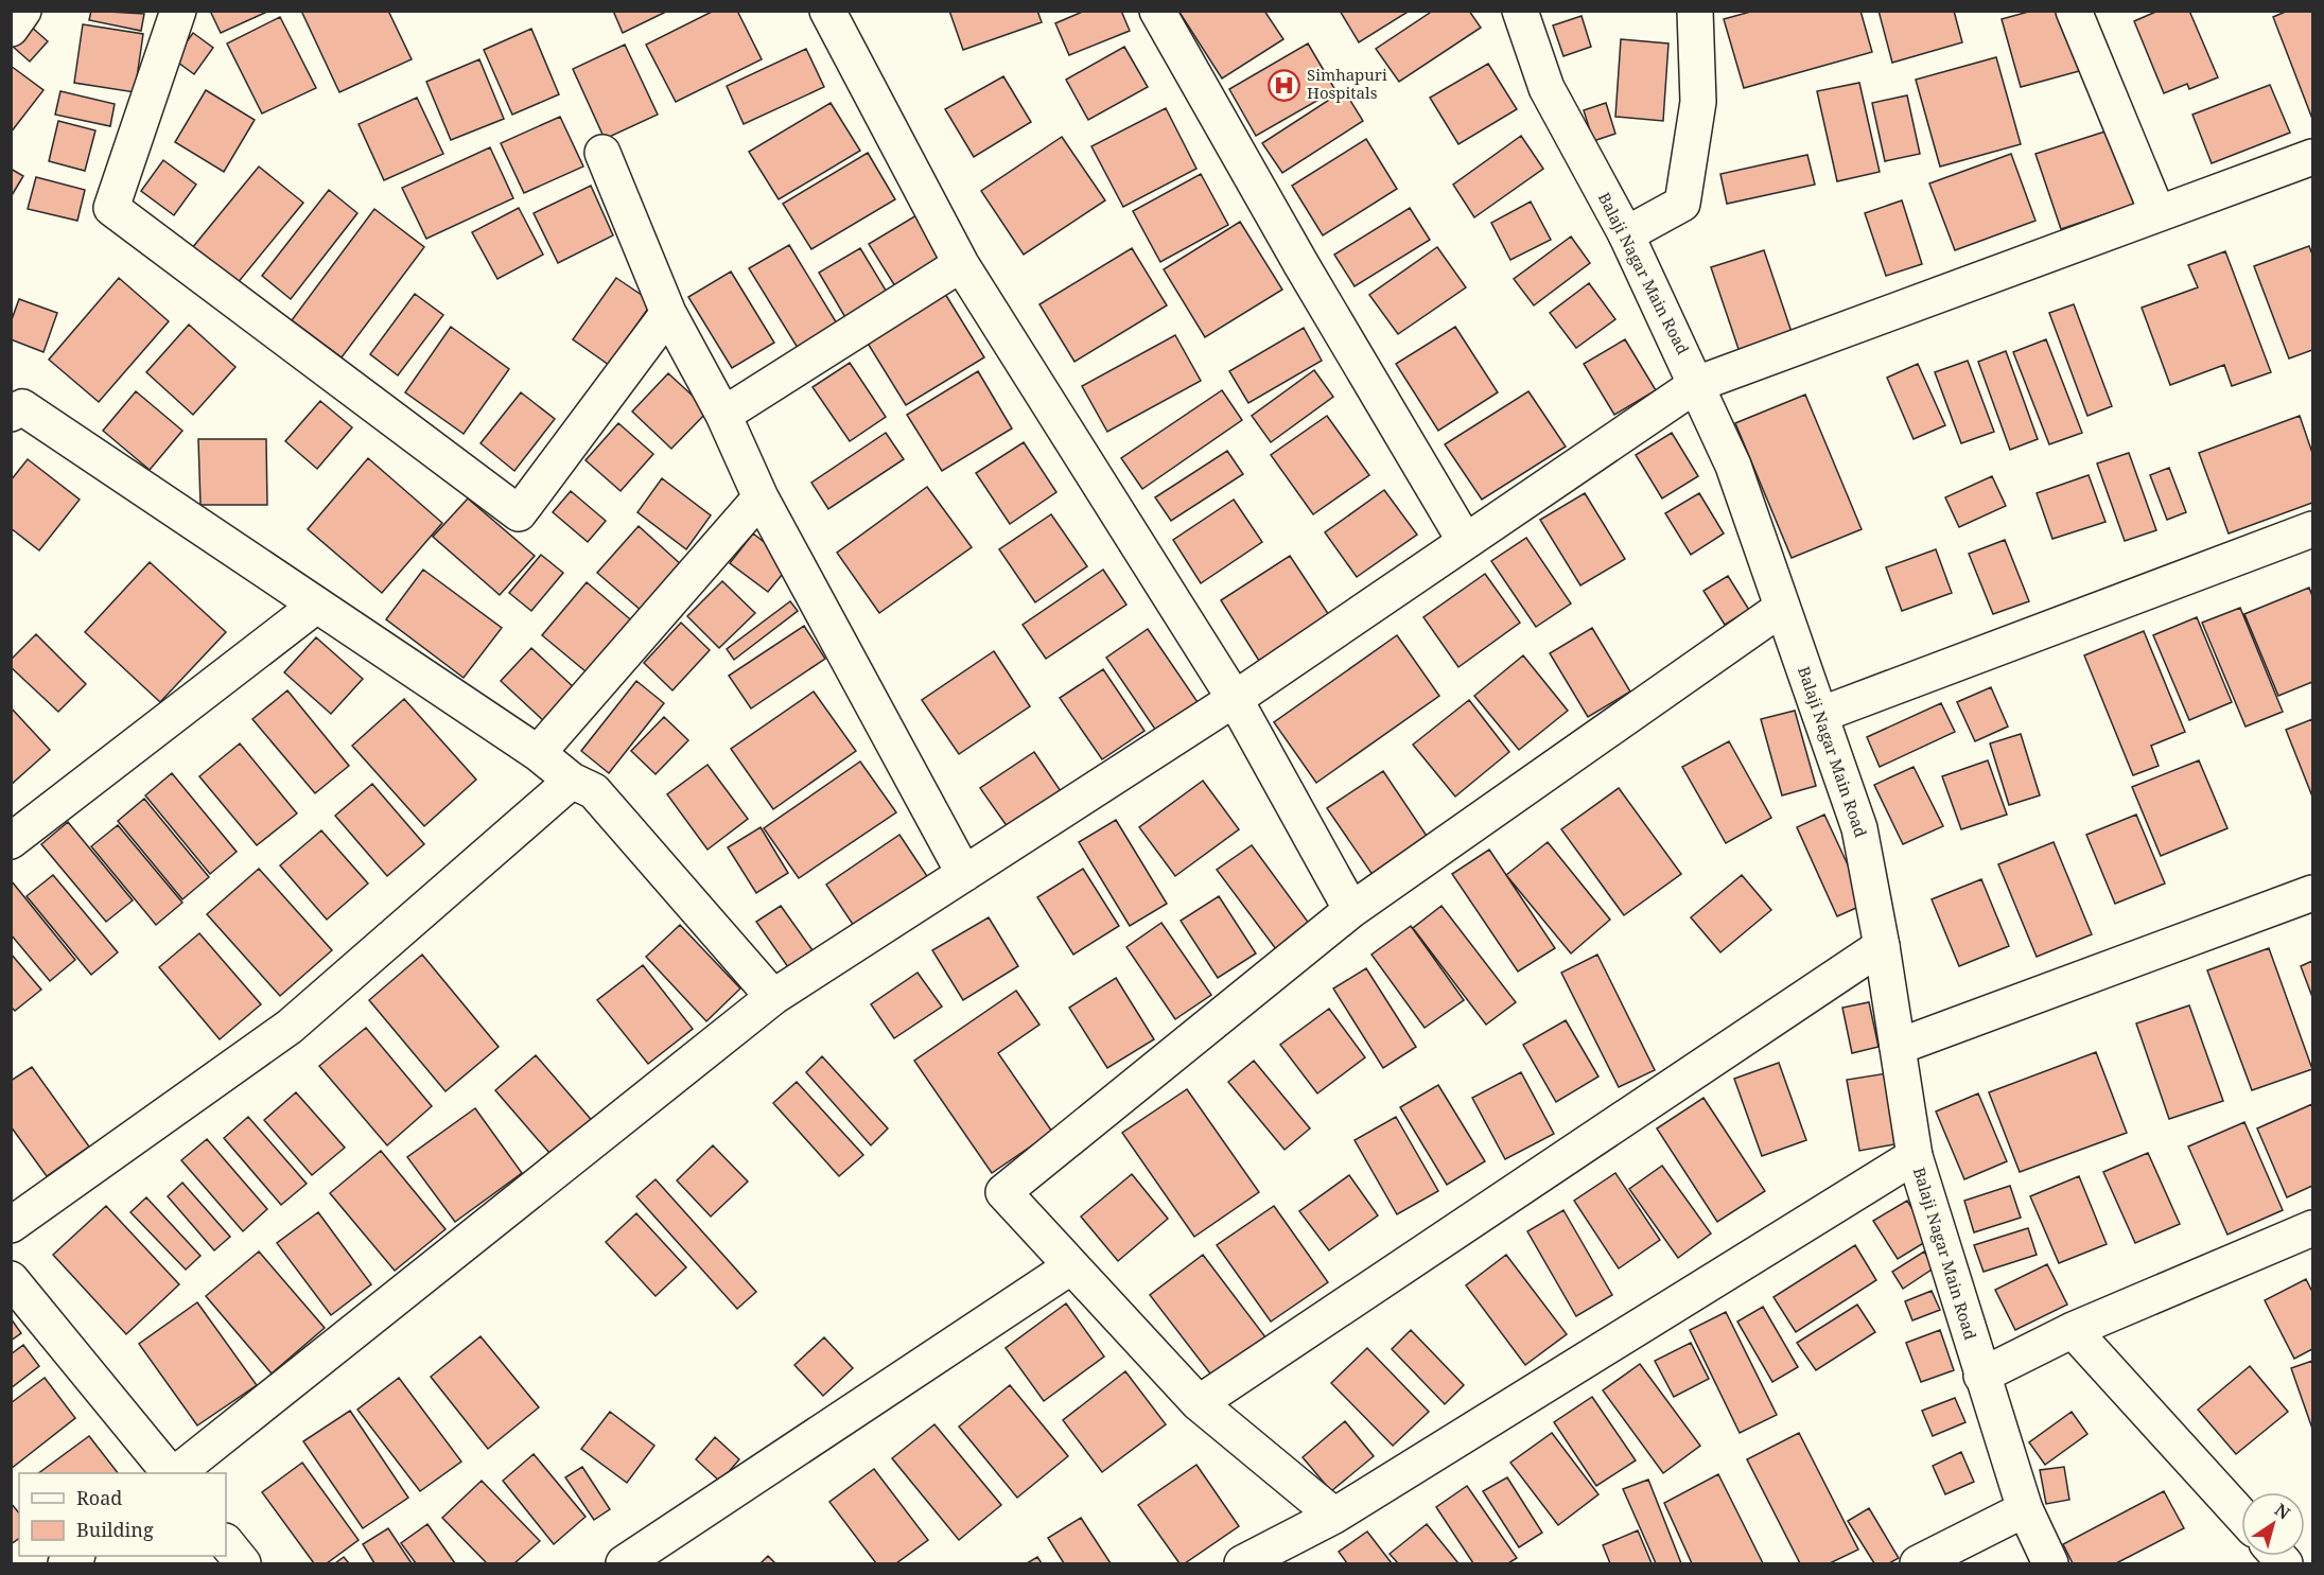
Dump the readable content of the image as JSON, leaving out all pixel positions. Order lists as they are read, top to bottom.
{
  "streets": {
    "street": ["Balaji Nagar Main Road"]
  },
  "places": {
    "hospital": ["Simhapuri Hospitals"]
  },
  "legend": ["Road", "Building"],
  "north": "top right"
}
